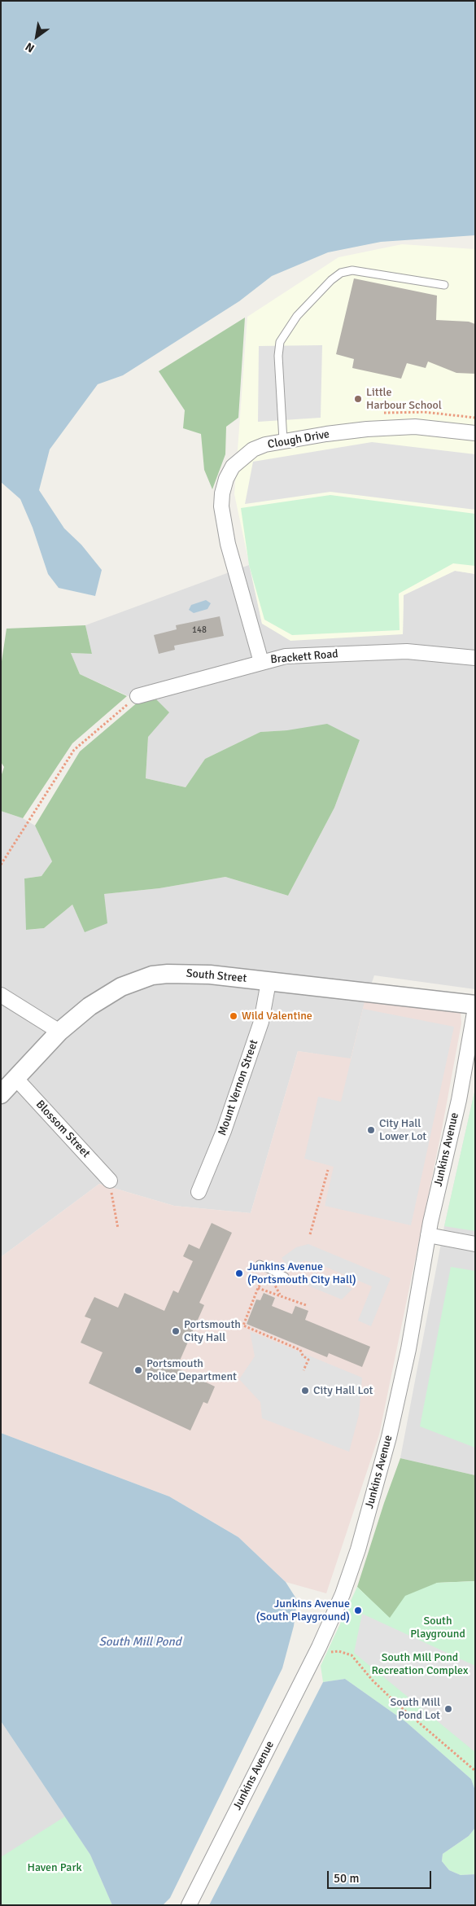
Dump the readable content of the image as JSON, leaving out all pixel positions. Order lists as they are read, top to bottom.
{
  "streets": {
    "street": [
      "Clough Drive",
      "Brackett Road",
      "South Street",
      "Mount Vernon Street",
      "Blossom Street",
      "Junkins Avenue"
    ]
  },
  "crossings": [
    ["Clough Drive", "Brackett Road"],
    ["South Street", "Mount Vernon Street"],
    ["South Street", "Blossom Street"],
    ["South Street", "Junkins Avenue"]
  ],
  "water": ["South Mill Pond"],
  "parks": ["South Playground", "South Mill Pond Recreation Complex", "Haven Park"],
  "places": [
    "Little Harbour School",
    "Wild Valentine",
    "City Hall Lower Lot",
    "Junkins Avenue (Portsmouth City Hall)",
    "Portsmouth City Hall",
    "Portsmouth Police Department",
    "City Hall Lot",
    "Junkins Avenue (South Playground)",
    "South Mill Pond Lot"
  ],
  "house_numbers": ["148"],
  "scale_bar": "50 m",
  "north": "bottom left"
}
